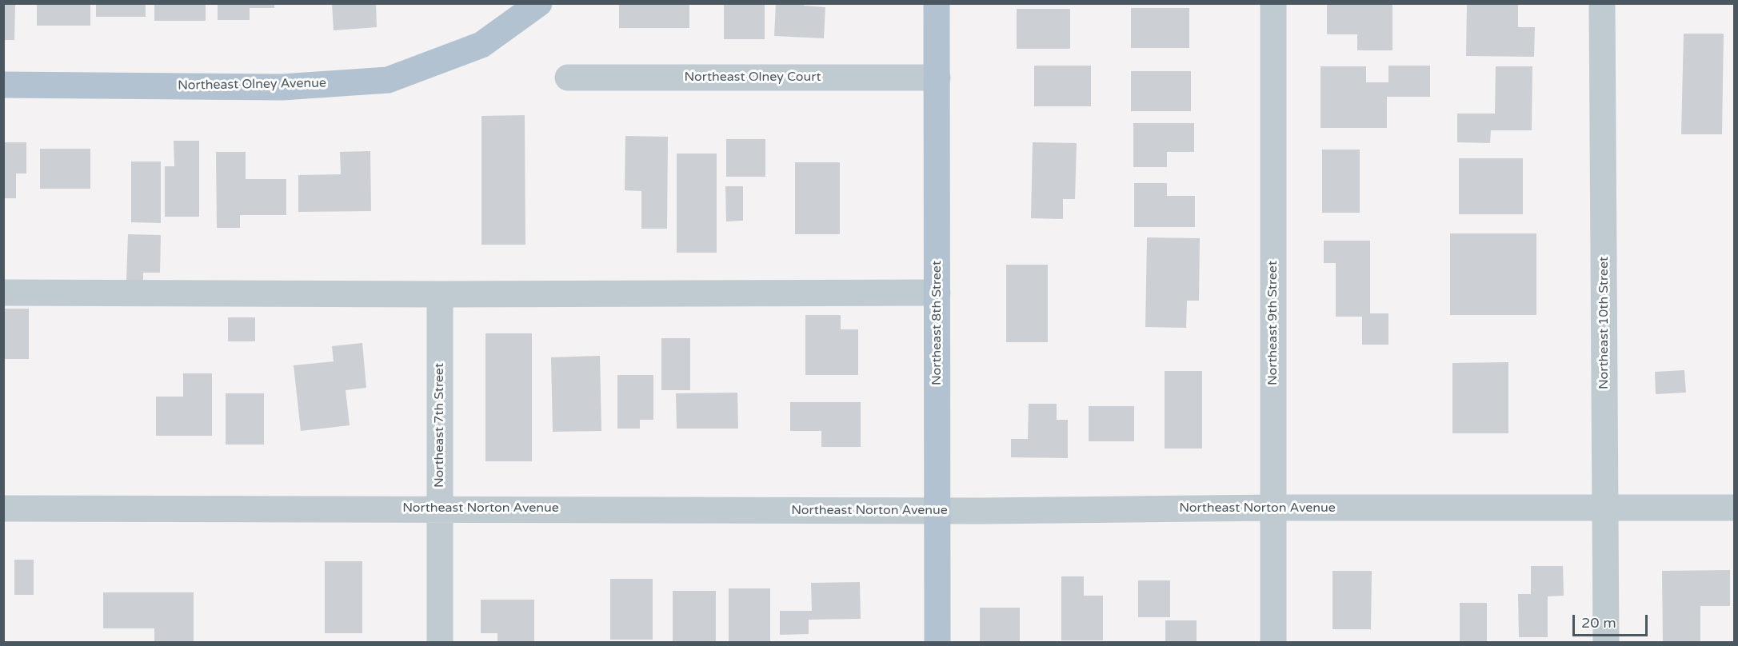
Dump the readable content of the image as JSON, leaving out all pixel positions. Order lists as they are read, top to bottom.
{
  "streets": {
    "main road": ["Northeast Olney Avenue", "Northeast 8th Street"],
    "street": [
      "Northeast Olney Court",
      "Northeast 9th Street",
      "Northeast 10th Street",
      "Northeast 7th Street",
      "Northeast Norton Avenue"
    ]
  },
  "crossings": [
    ["Northeast Olney Court", "Northeast 8th Street"],
    ["Northeast 8th Street", "Northeast Norton Avenue"],
    ["Northeast 9th Street", "Northeast Norton Avenue"],
    ["Northeast 10th Street", "Northeast Norton Avenue"],
    ["Northeast 7th Street", "Northeast Norton Avenue"]
  ],
  "scale_bar": "20 m"
}
